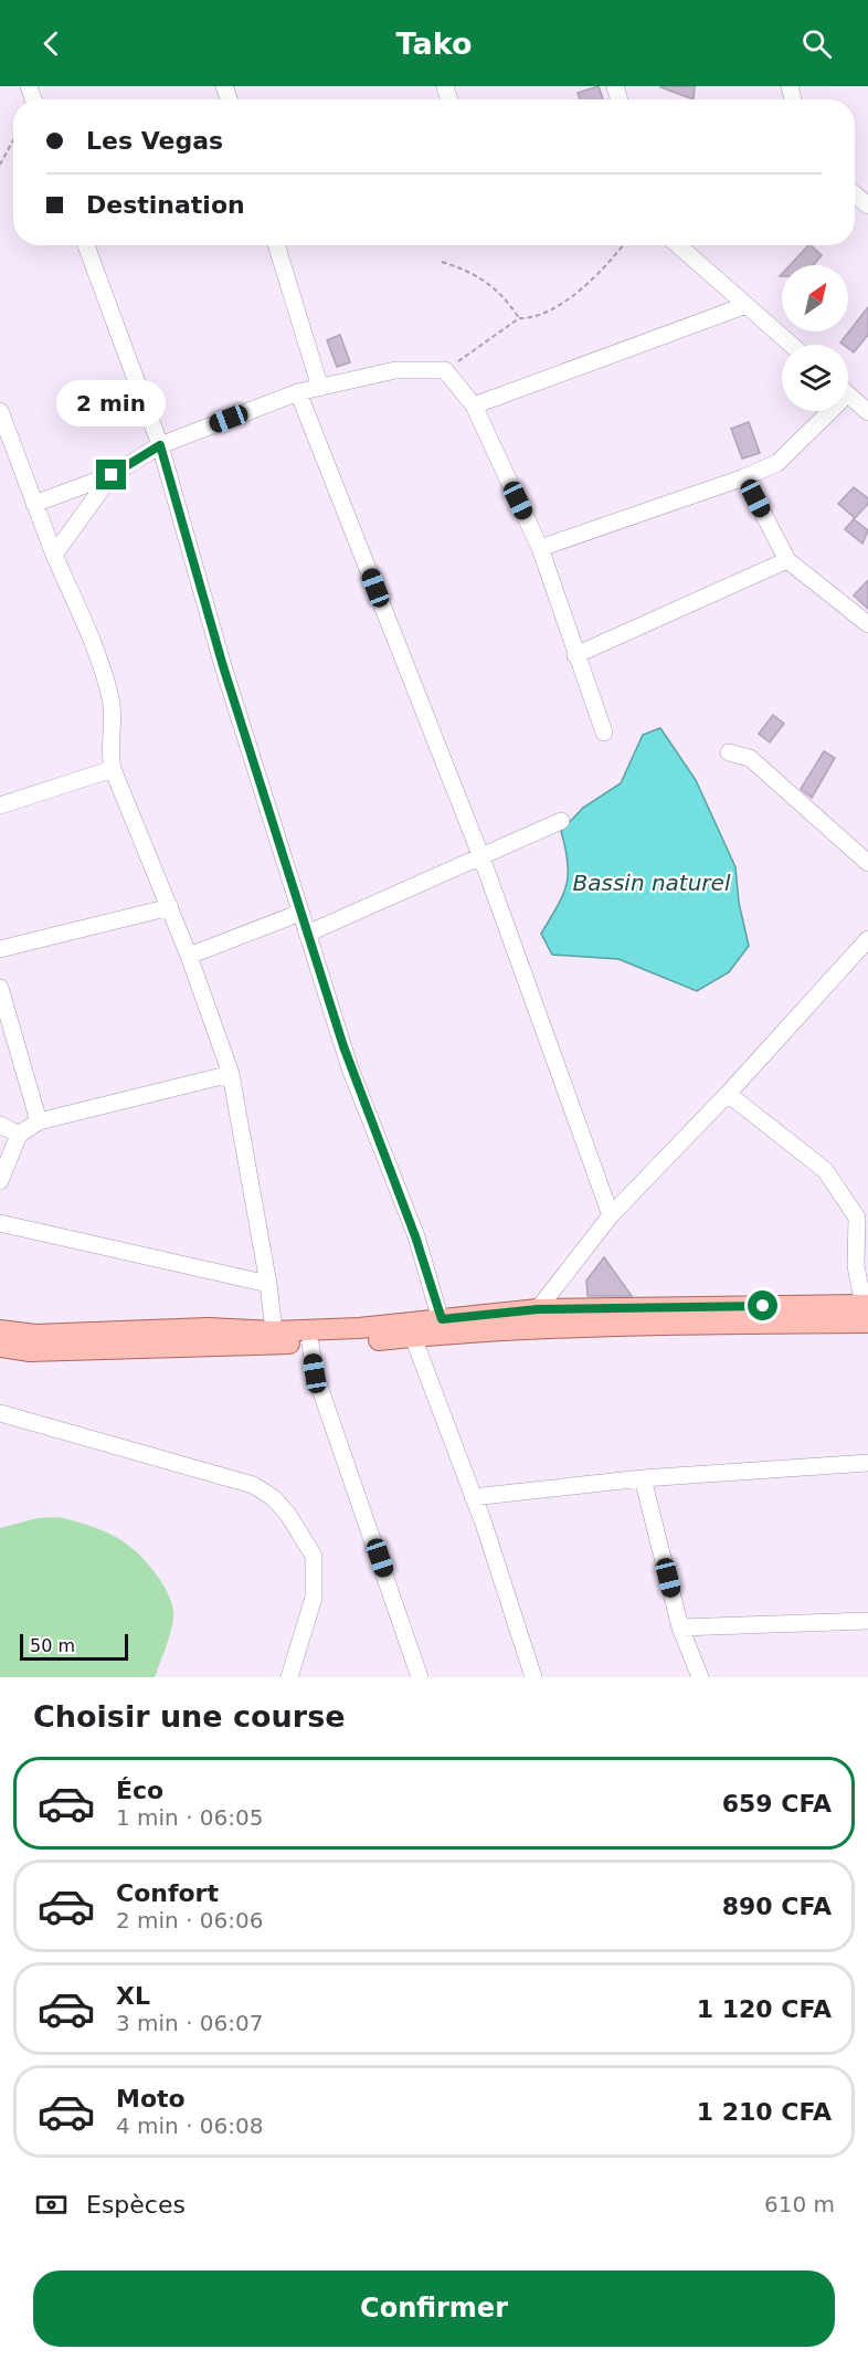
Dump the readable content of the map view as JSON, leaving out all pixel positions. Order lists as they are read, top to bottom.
{
  "water": ["Bassin naturel"],
  "scale_bar": "50 m",
  "north": "top right",
  "page": {
    "header": "Tako",
    "banner": ["Les Vegas", "Destination"],
    "bubble": "2 min",
    "scale": "50 m",
    "heading": "Choisir une course",
    "list": [
      {
        "name": "Éco",
        "note": "1 min · 06:05",
        "value": "659 CFA"
      },
      {
        "name": "Confort",
        "note": "2 min · 06:06",
        "value": "890 CFA"
      },
      {
        "name": "XL",
        "note": "3 min · 06:07",
        "value": "1 120 CFA"
      },
      {
        "name": "Moto",
        "note": "4 min · 06:08",
        "value": "1 210 CFA"
      }
    ],
    "pay": ["Espèces", "610 m"],
    "buttons": "Confirmer"
  }
}
